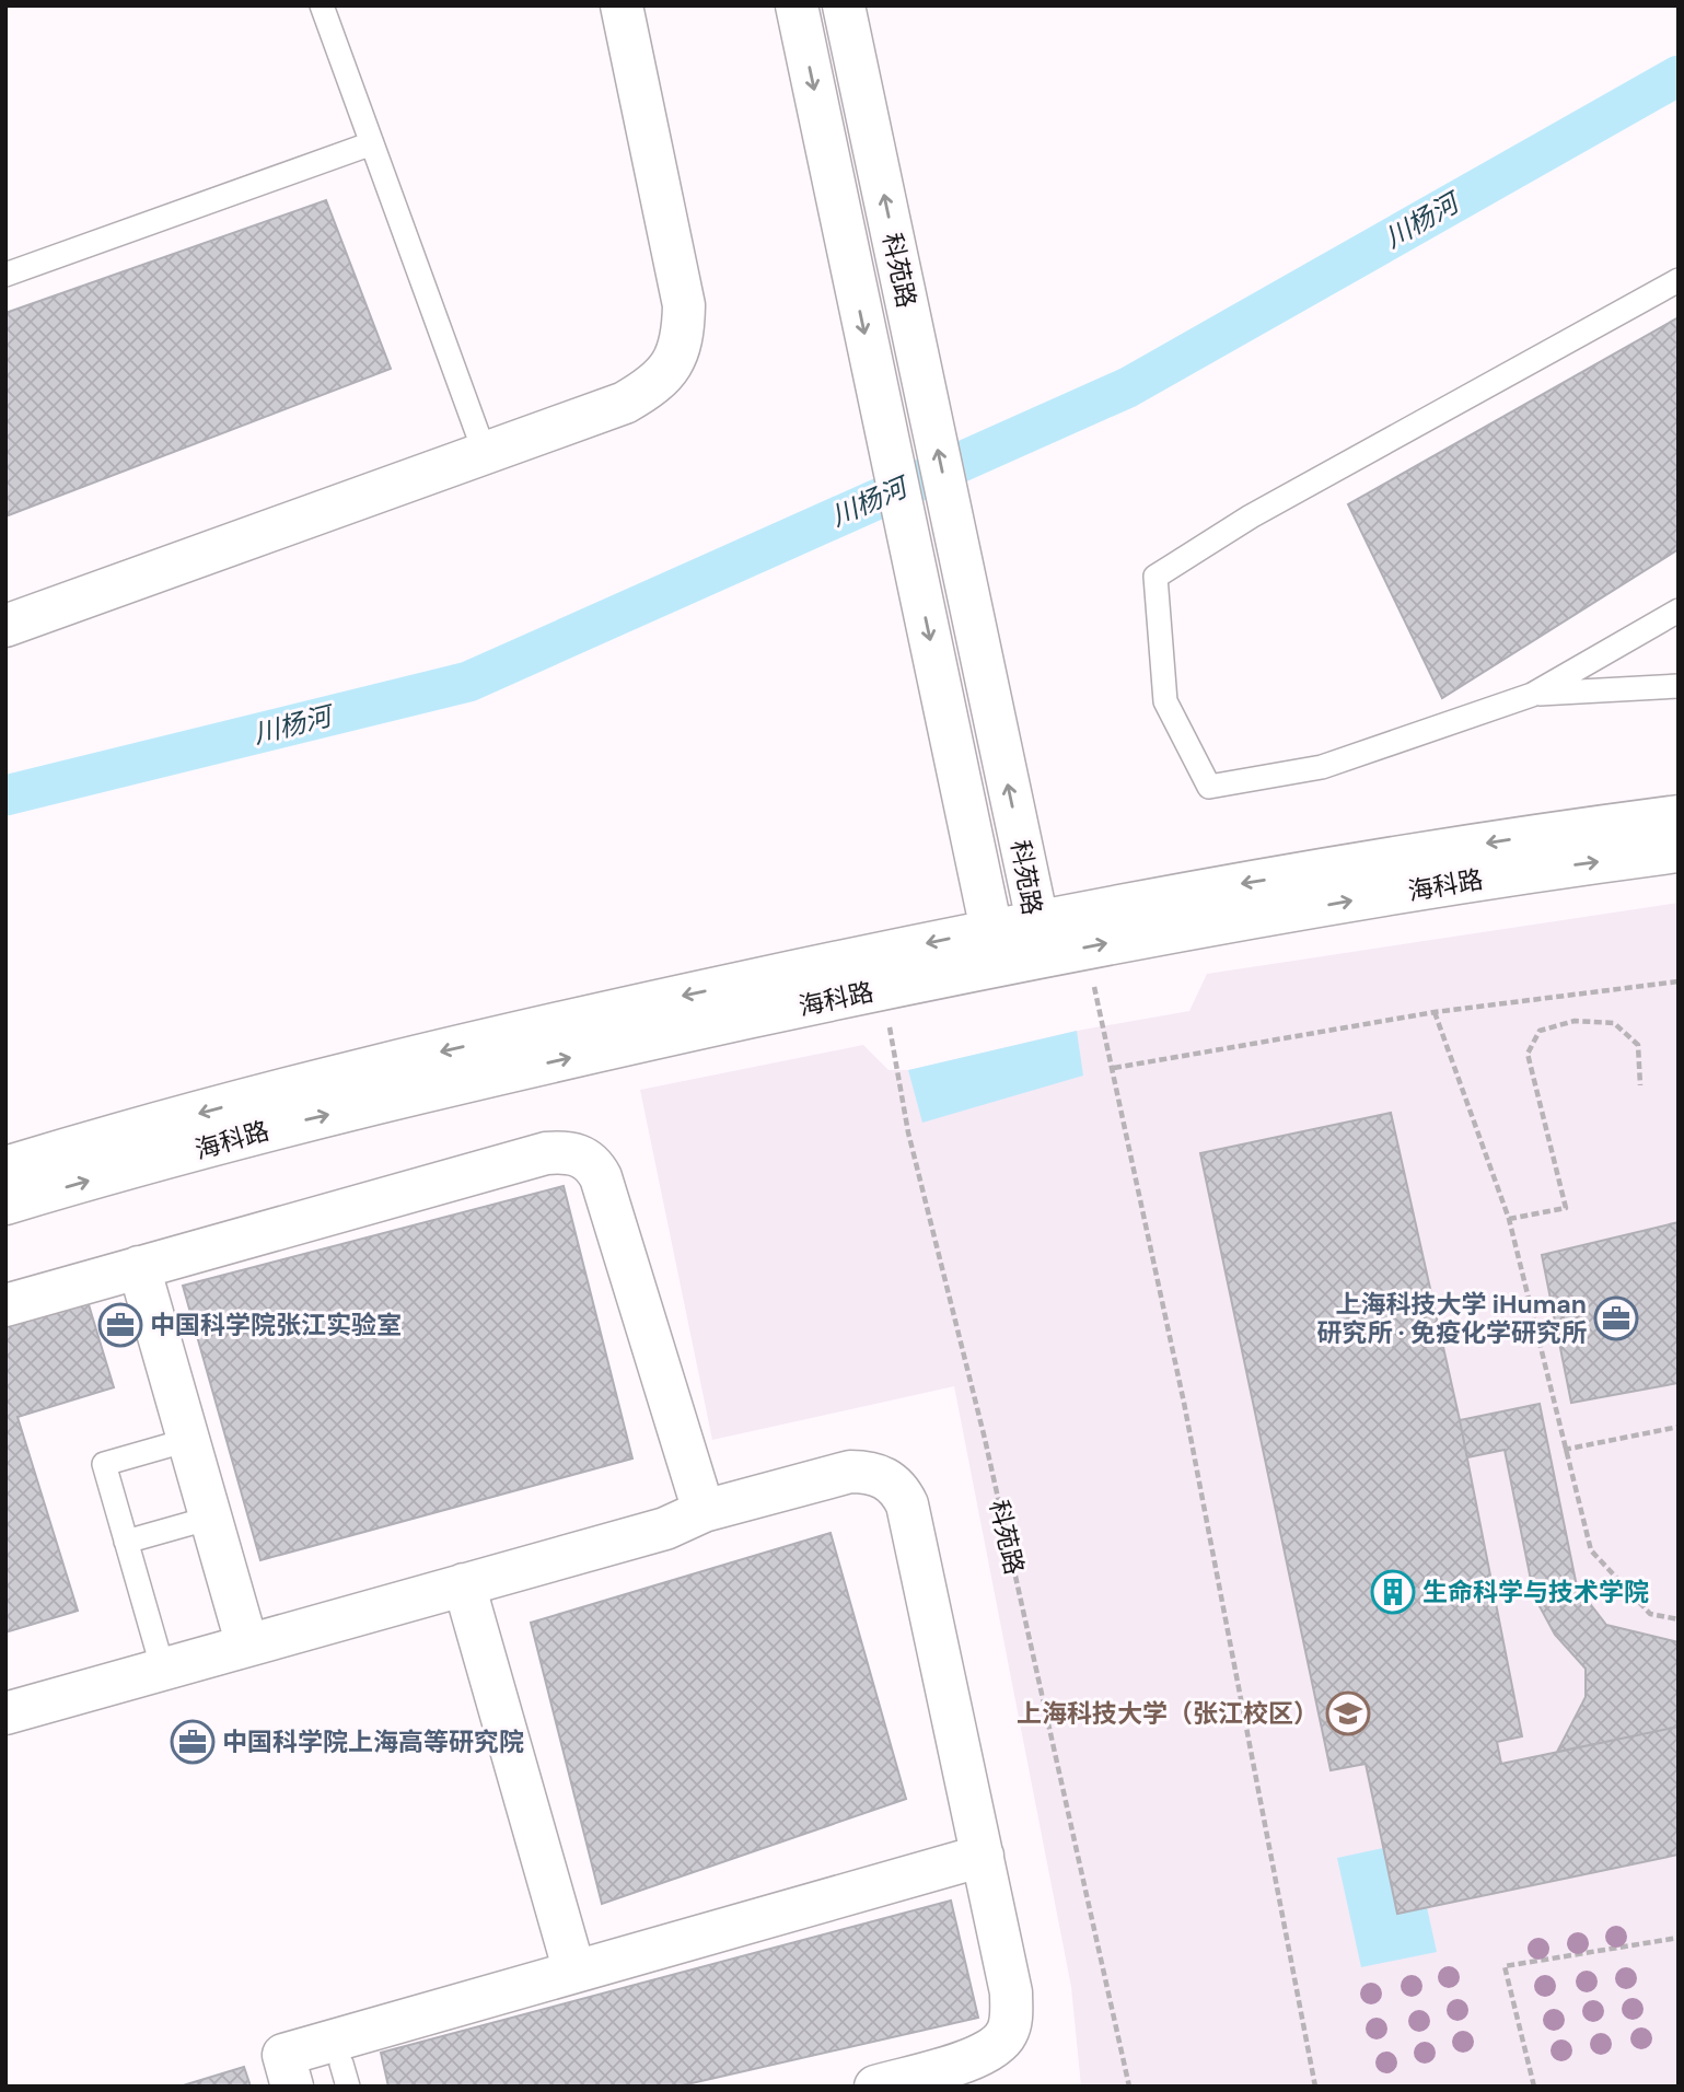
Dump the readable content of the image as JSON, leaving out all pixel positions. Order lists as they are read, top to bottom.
{
  "streets": {
    "street": ["科苑路", "海科路"]
  },
  "crossings": [
    ["科苑路", "海科路"]
  ],
  "water": ["川杨河"],
  "places": {
    "office": ["上海科技大学 iHuman 研究所 · 免疫化学研究所", "中国科学院张江实验室", "中国科学院上海高等研究院"],
    "building": ["生命科学与技术学院"],
    "school or university": ["上海科技大学（张江校区）"]
  }
}
